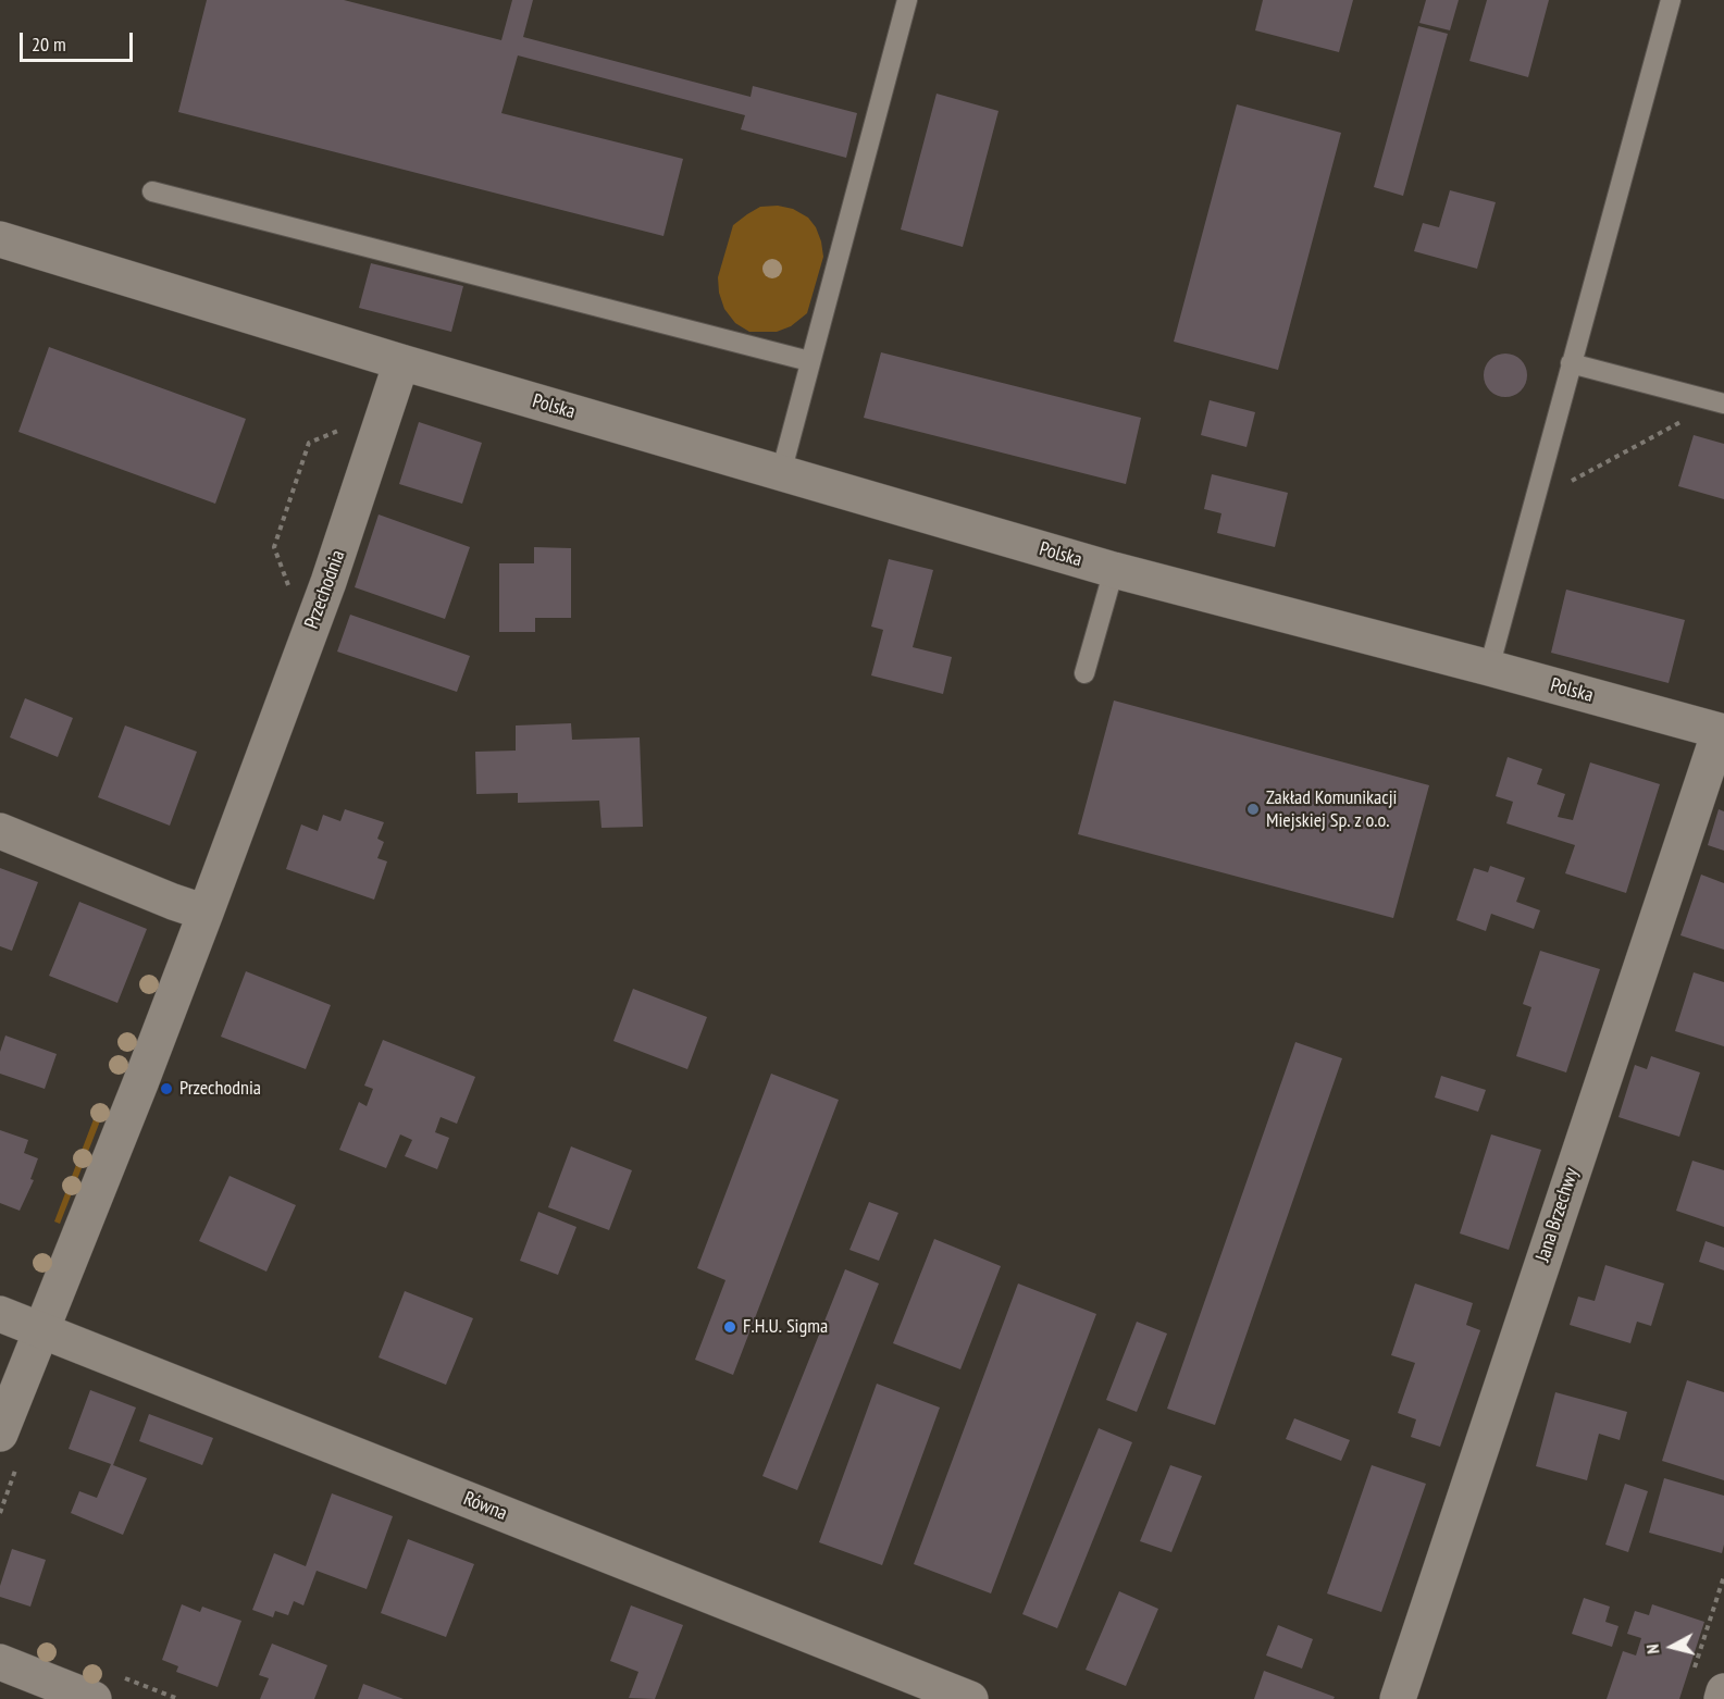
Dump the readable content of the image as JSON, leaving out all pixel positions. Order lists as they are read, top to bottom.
{
  "streets": {
    "street": [
      "Polska",
      "Przechodnia",
      "Jana Brzechwy",
      "Równa"
    ]
  },
  "crossings": [
    ["Polska", "Przechodnia"],
    ["Polska", "Jana Brzechwy"],
    ["Przechodnia", "Równa"]
  ],
  "places": ["Zakład Komunikacji Miejskiej Sp. z o.o.", "Przechodnia", "F.H.U. Sigma"],
  "scale_bar": "20 m",
  "north": "left"
}
